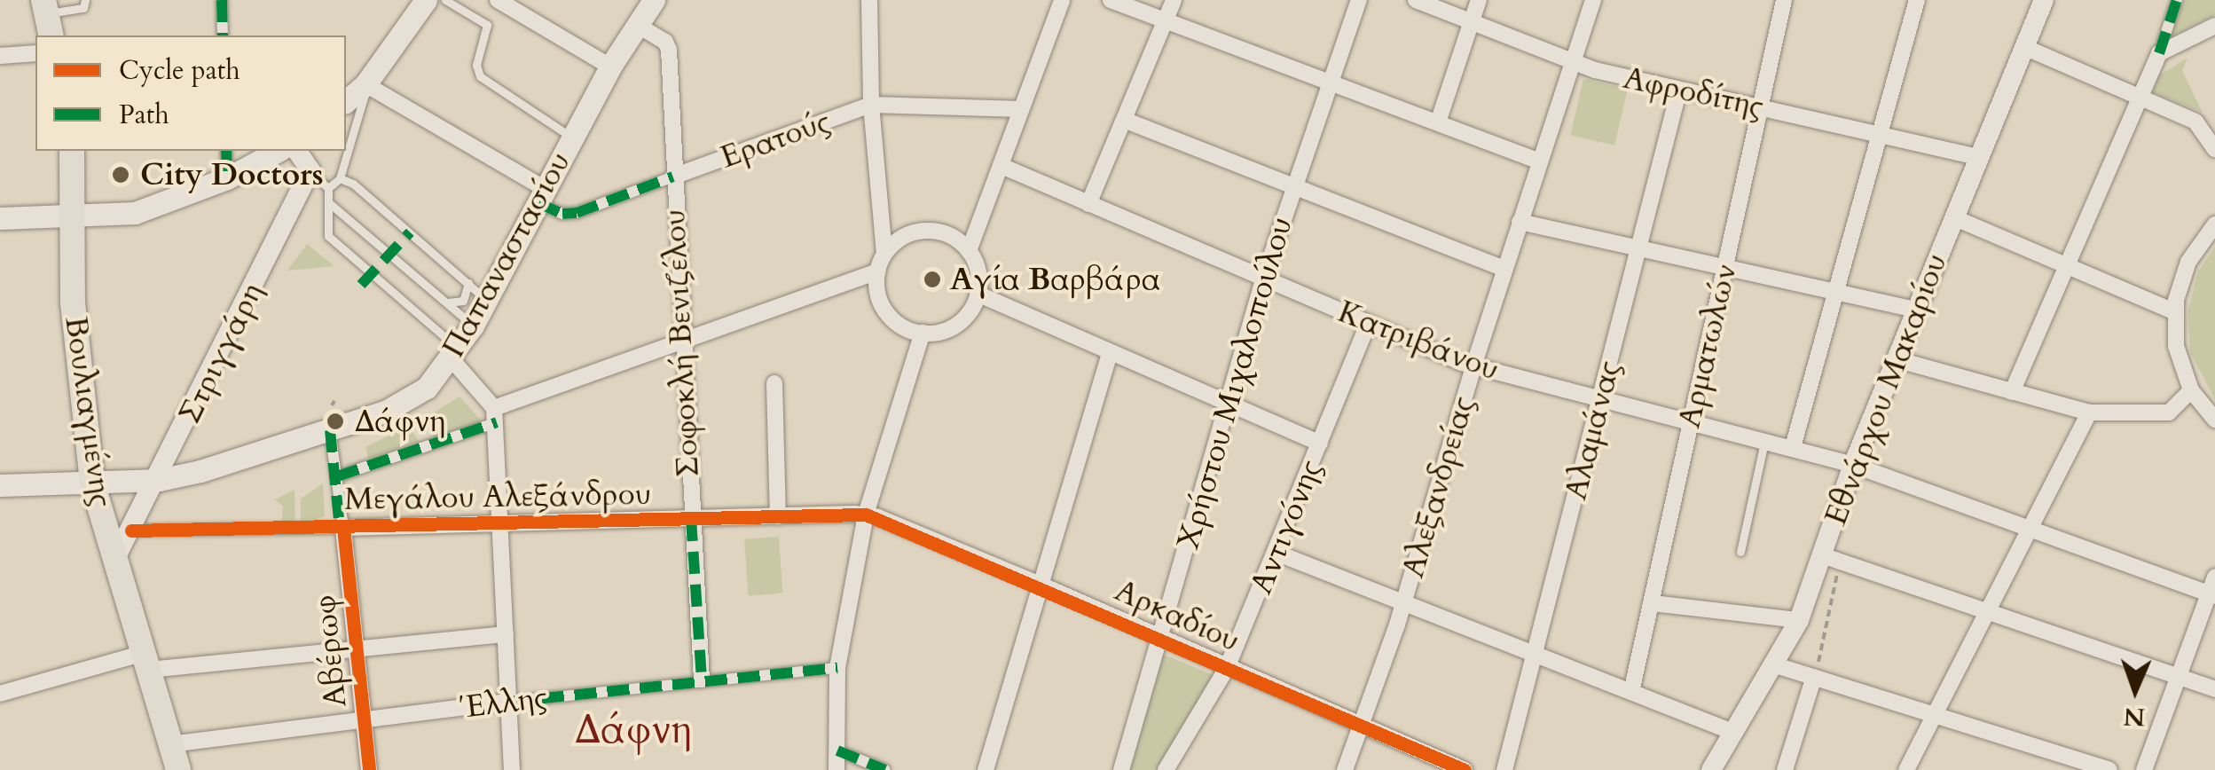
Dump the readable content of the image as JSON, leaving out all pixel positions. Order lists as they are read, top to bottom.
{
  "streets": {
    "main road": ["Παπαναστασίου", "Βουλιαγμένης"],
    "street": [
      "Αφροδίτης",
      "Ερατούς",
      "Κατριβάνου",
      "Σοφοκλή Βενιζέλου",
      "Αρματωλών",
      "Στριγγάρη",
      "Χρήστου Μιχαλοπούλου",
      "Εθνάρχου Μακαρίου",
      "Αλαμάνας",
      "Αλεξανδρείας",
      "Μεγάλου Αλεξάνδρου",
      "Αντιγόνης",
      "Αρκαδίου",
      "Αβέρωφ",
      "Έλλης"
    ]
  },
  "crossings": [
    ["Αφροδίτης", "Αρματωλών"],
    ["Αφροδίτης", "Εθνάρχου Μακαρίου"],
    ["Αφροδίτης", "Αλαμάνας"],
    ["Αφροδίτης", "Αλεξανδρείας"],
    ["Ερατούς", "Παπαναστασίου"],
    ["Ερατούς", "Σοφοκλή Βενιζέλου"],
    ["Παπαναστασίου", "Σοφοκλή Βενιζέλου"],
    ["Παπαναστασίου", "Στριγγάρη"],
    ["Παπαναστασίου", "Βουλιαγμένης"],
    ["Κατριβάνου", "Αρματωλών"],
    ["Κατριβάνου", "Χρήστου Μιχαλοπούλου"],
    ["Κατριβάνου", "Εθνάρχου Μακαρίου"],
    ["Κατριβάνου", "Αλαμάνας"],
    ["Κατριβάνου", "Αλεξανδρείας"],
    ["Κατριβάνου", "Αντιγόνης"],
    ["Σοφοκλή Βενιζέλου", "Μεγάλου Αλεξάνδρου"],
    ["Σοφοκλή Βενιζέλου", "Έλλης"],
    ["Στριγγάρη", "Βουλιαγμένης"],
    ["Στριγγάρη", "Μεγάλου Αλεξάνδρου"],
    ["Χρήστου Μιχαλοπούλου", "Αρκαδίου"],
    ["Βουλιαγμένης", "Έλλης"],
    ["Αλεξανδρείας", "Αρκαδίου"],
    ["Μεγάλου Αλεξάνδρου", "Αρκαδίου"],
    ["Μεγάλου Αλεξάνδρου", "Αβέρωφ"],
    ["Αντιγόνης", "Αρκαδίου"],
    ["Αβέρωφ", "Έλλης"]
  ],
  "districts": ["Δάφνη"],
  "places": ["City Doctors", "Αγία Βαρβάρα", "Δάφνη"],
  "legend": ["Cycle path", "Path"],
  "north": "bottom"
}
